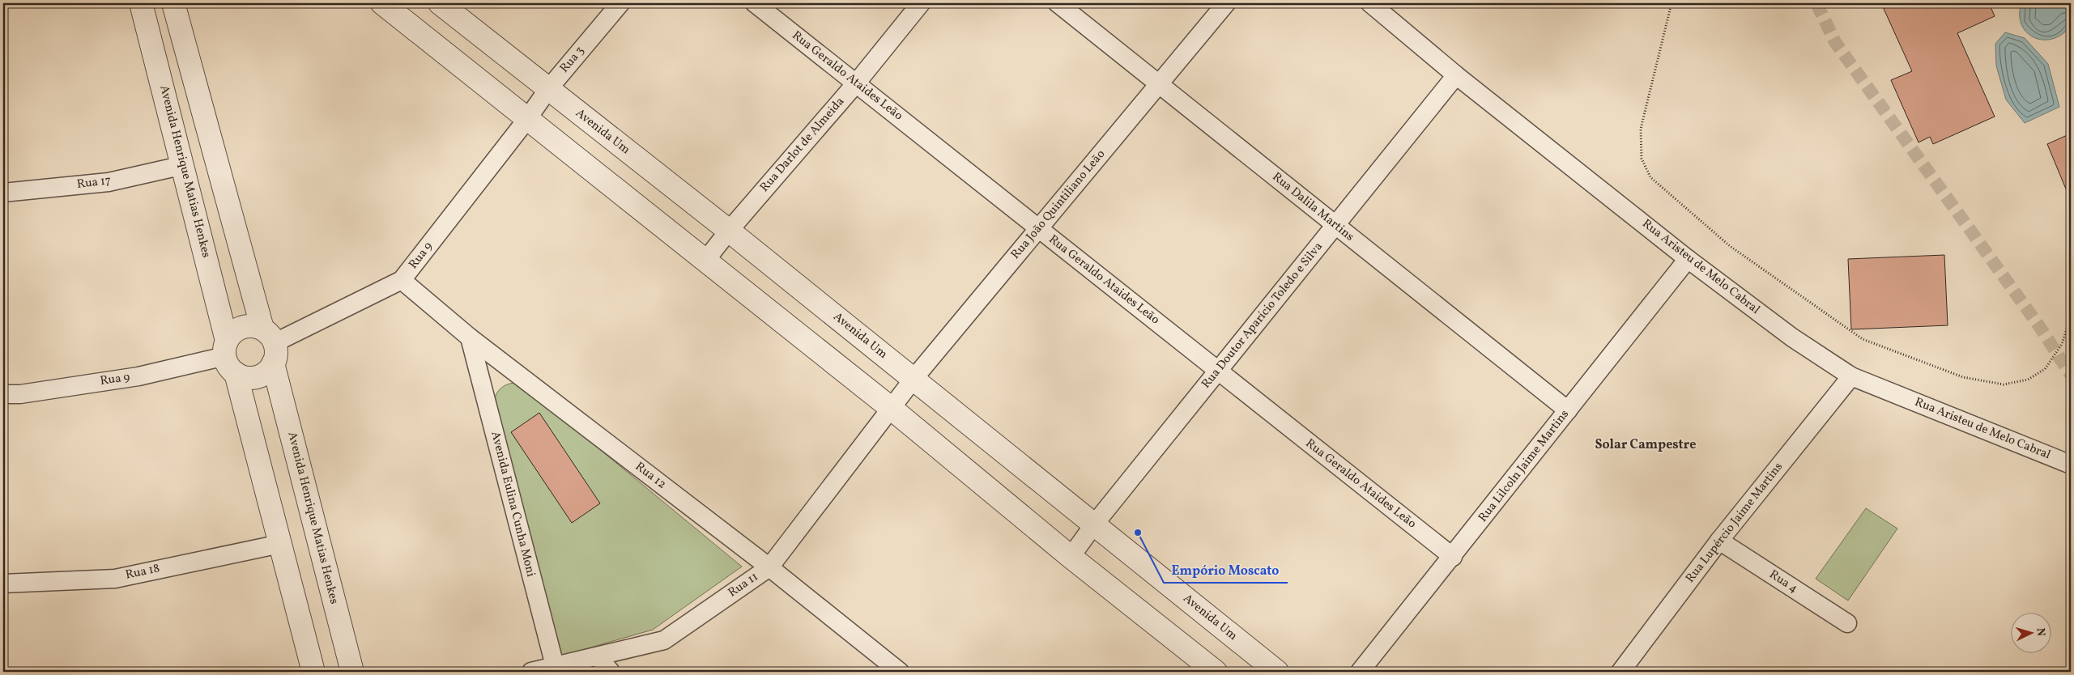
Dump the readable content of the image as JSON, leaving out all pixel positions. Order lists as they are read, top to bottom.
{
  "streets": {
    "street": [
      "Rua 3",
      "Rua Geraldo Ataides Leão",
      "Avenida Um",
      "Rua Darlot de Almeida",
      "Avenida Henrique Matias Henkes",
      "Rua 17",
      "Rua João Quintiliano Leão",
      "Rua Dalila Martins",
      "Rua 9",
      "Rua Aristeu de Melo Cabral",
      "Rua Doutor Aparício Toledo e Silva",
      "Rua Lilcoln Jaime Martins",
      "Rua 12",
      "Avenida Eulina Cunha Moni",
      "Rua Lupércio Jaime Martins",
      "Rua 18",
      "Rua 4",
      "Rua 11"
    ]
  },
  "crossings": [
    ["Rua 3", "Avenida Um"],
    ["Rua 3", "Rua 9"],
    ["Rua Geraldo Ataides Leão", "Rua Darlot de Almeida"],
    ["Rua Geraldo Ataides Leão", "Rua João Quintiliano Leão"],
    ["Rua Geraldo Ataides Leão", "Rua Doutor Aparício Toledo e Silva"],
    ["Rua Geraldo Ataides Leão", "Rua Lilcoln Jaime Martins"],
    ["Avenida Um", "Rua Darlot de Almeida"],
    ["Avenida Um", "Rua João Quintiliano Leão"],
    ["Avenida Um", "Rua Doutor Aparício Toledo e Silva"],
    ["Avenida Henrique Matias Henkes", "Rua 17"],
    ["Avenida Henrique Matias Henkes", "Rua 9"],
    ["Avenida Henrique Matias Henkes", "Rua 18"],
    ["Rua João Quintiliano Leão", "Rua Dalila Martins"],
    ["Rua João Quintiliano Leão", "Rua 11"],
    ["Rua Dalila Martins", "Rua Doutor Aparício Toledo e Silva"],
    ["Rua Dalila Martins", "Rua Lilcoln Jaime Martins"],
    ["Rua 9", "Rua 12"],
    ["Rua Aristeu de Melo Cabral", "Rua Doutor Aparício Toledo e Silva"],
    ["Rua Aristeu de Melo Cabral", "Rua Lilcoln Jaime Martins"],
    ["Rua Aristeu de Melo Cabral", "Rua Lupércio Jaime Martins"],
    ["Rua 12", "Avenida Eulina Cunha Moni"],
    ["Rua 12", "Rua 11"],
    ["Avenida Eulina Cunha Moni", "Rua 11"],
    ["Rua Lupércio Jaime Martins", "Rua 4"]
  ],
  "districts": ["Solar Campestre"],
  "places": ["Empório Moscato"],
  "north": "right"
}
